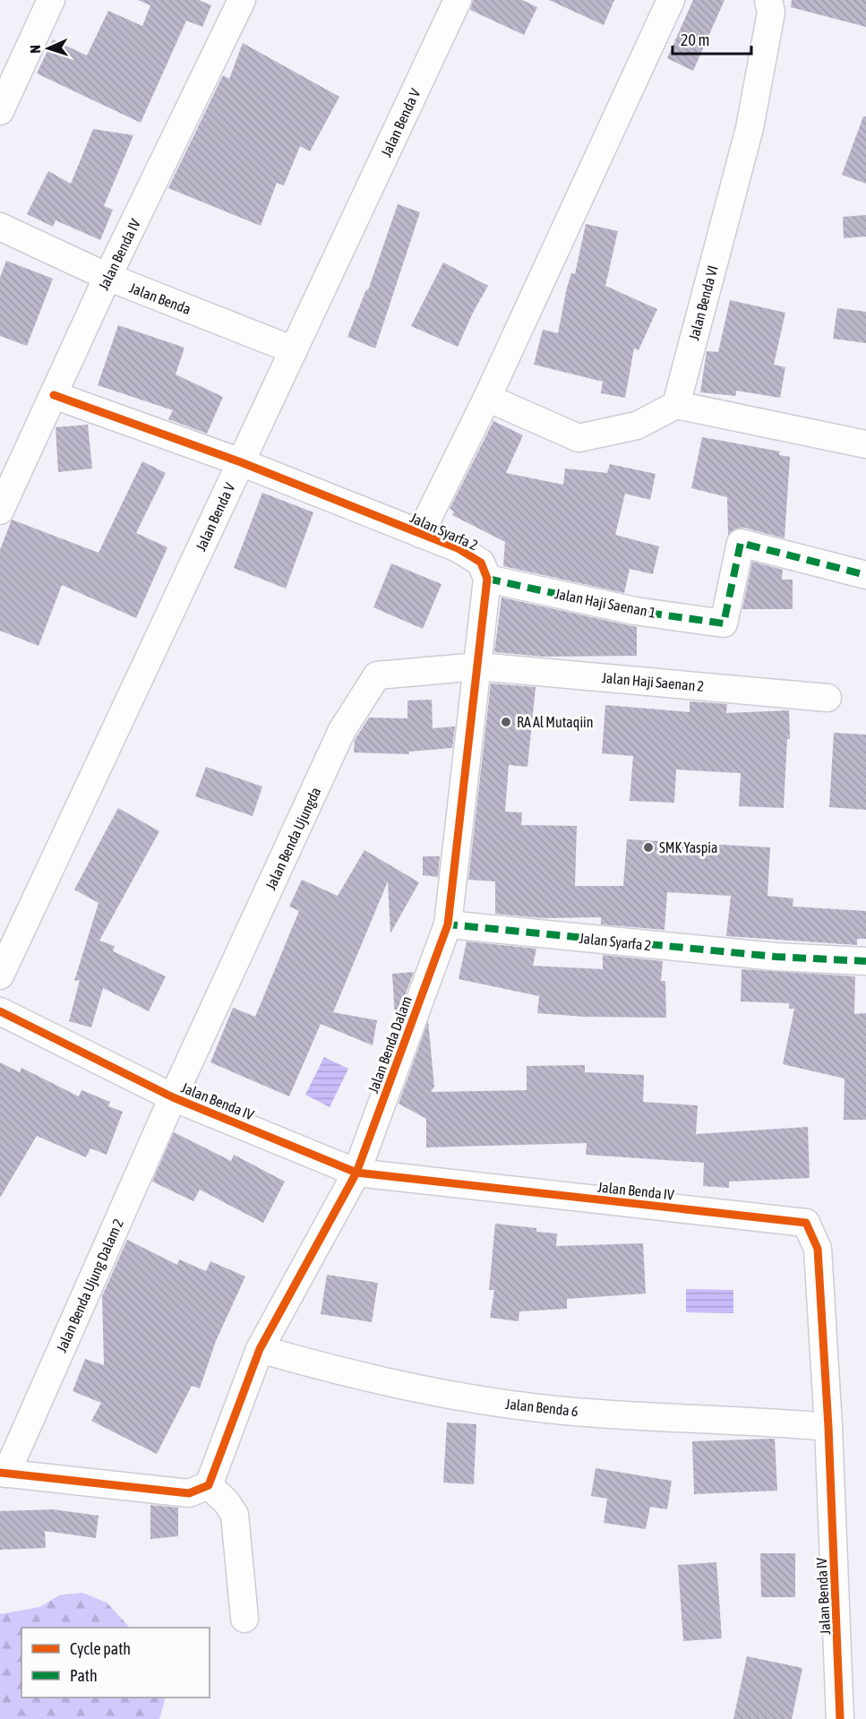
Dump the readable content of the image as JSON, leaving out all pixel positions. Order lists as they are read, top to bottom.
{
  "streets": {
    "street": [
      "Jalan Benda V",
      "Jalan Benda IV",
      "Jalan Benda",
      "Jalan Benda VI",
      "Jalan Syarfa 2",
      "Jalan Haji Saenan 1",
      "Jalan Haji Saenan 2",
      "Jalan Benda Ujungda",
      "Jalan Benda Dalam",
      "Jalan Benda Ujung Dalam 2",
      "Jalan Benda 6"
    ]
  },
  "crossings": [
    ["Jalan Benda V", "Jalan Benda"],
    ["Jalan Benda V", "Jalan Syarfa 2"],
    ["Jalan Benda IV", "Jalan Benda"],
    ["Jalan Benda IV", "Jalan Syarfa 2"],
    ["Jalan Benda IV", "Jalan Benda Ujungda"],
    ["Jalan Benda IV", "Jalan Benda Dalam"],
    ["Jalan Benda IV", "Jalan Benda Ujung Dalam 2"],
    ["Jalan Benda IV", "Jalan Benda 6"],
    ["Jalan Syarfa 2", "Jalan Haji Saenan 1"],
    ["Jalan Syarfa 2", "Jalan Benda Dalam"],
    ["Jalan Haji Saenan 2", "Jalan Benda Ujungda"],
    ["Jalan Benda Ujungda", "Jalan Benda Ujung Dalam 2"],
    ["Jalan Benda Dalam", "Jalan Benda 6"]
  ],
  "places": ["RA Al Mutaqiin", "SMK Yaspia"],
  "legend": ["Cycle path", "Path"],
  "scale_bar": "20 m",
  "north": "left"
}
